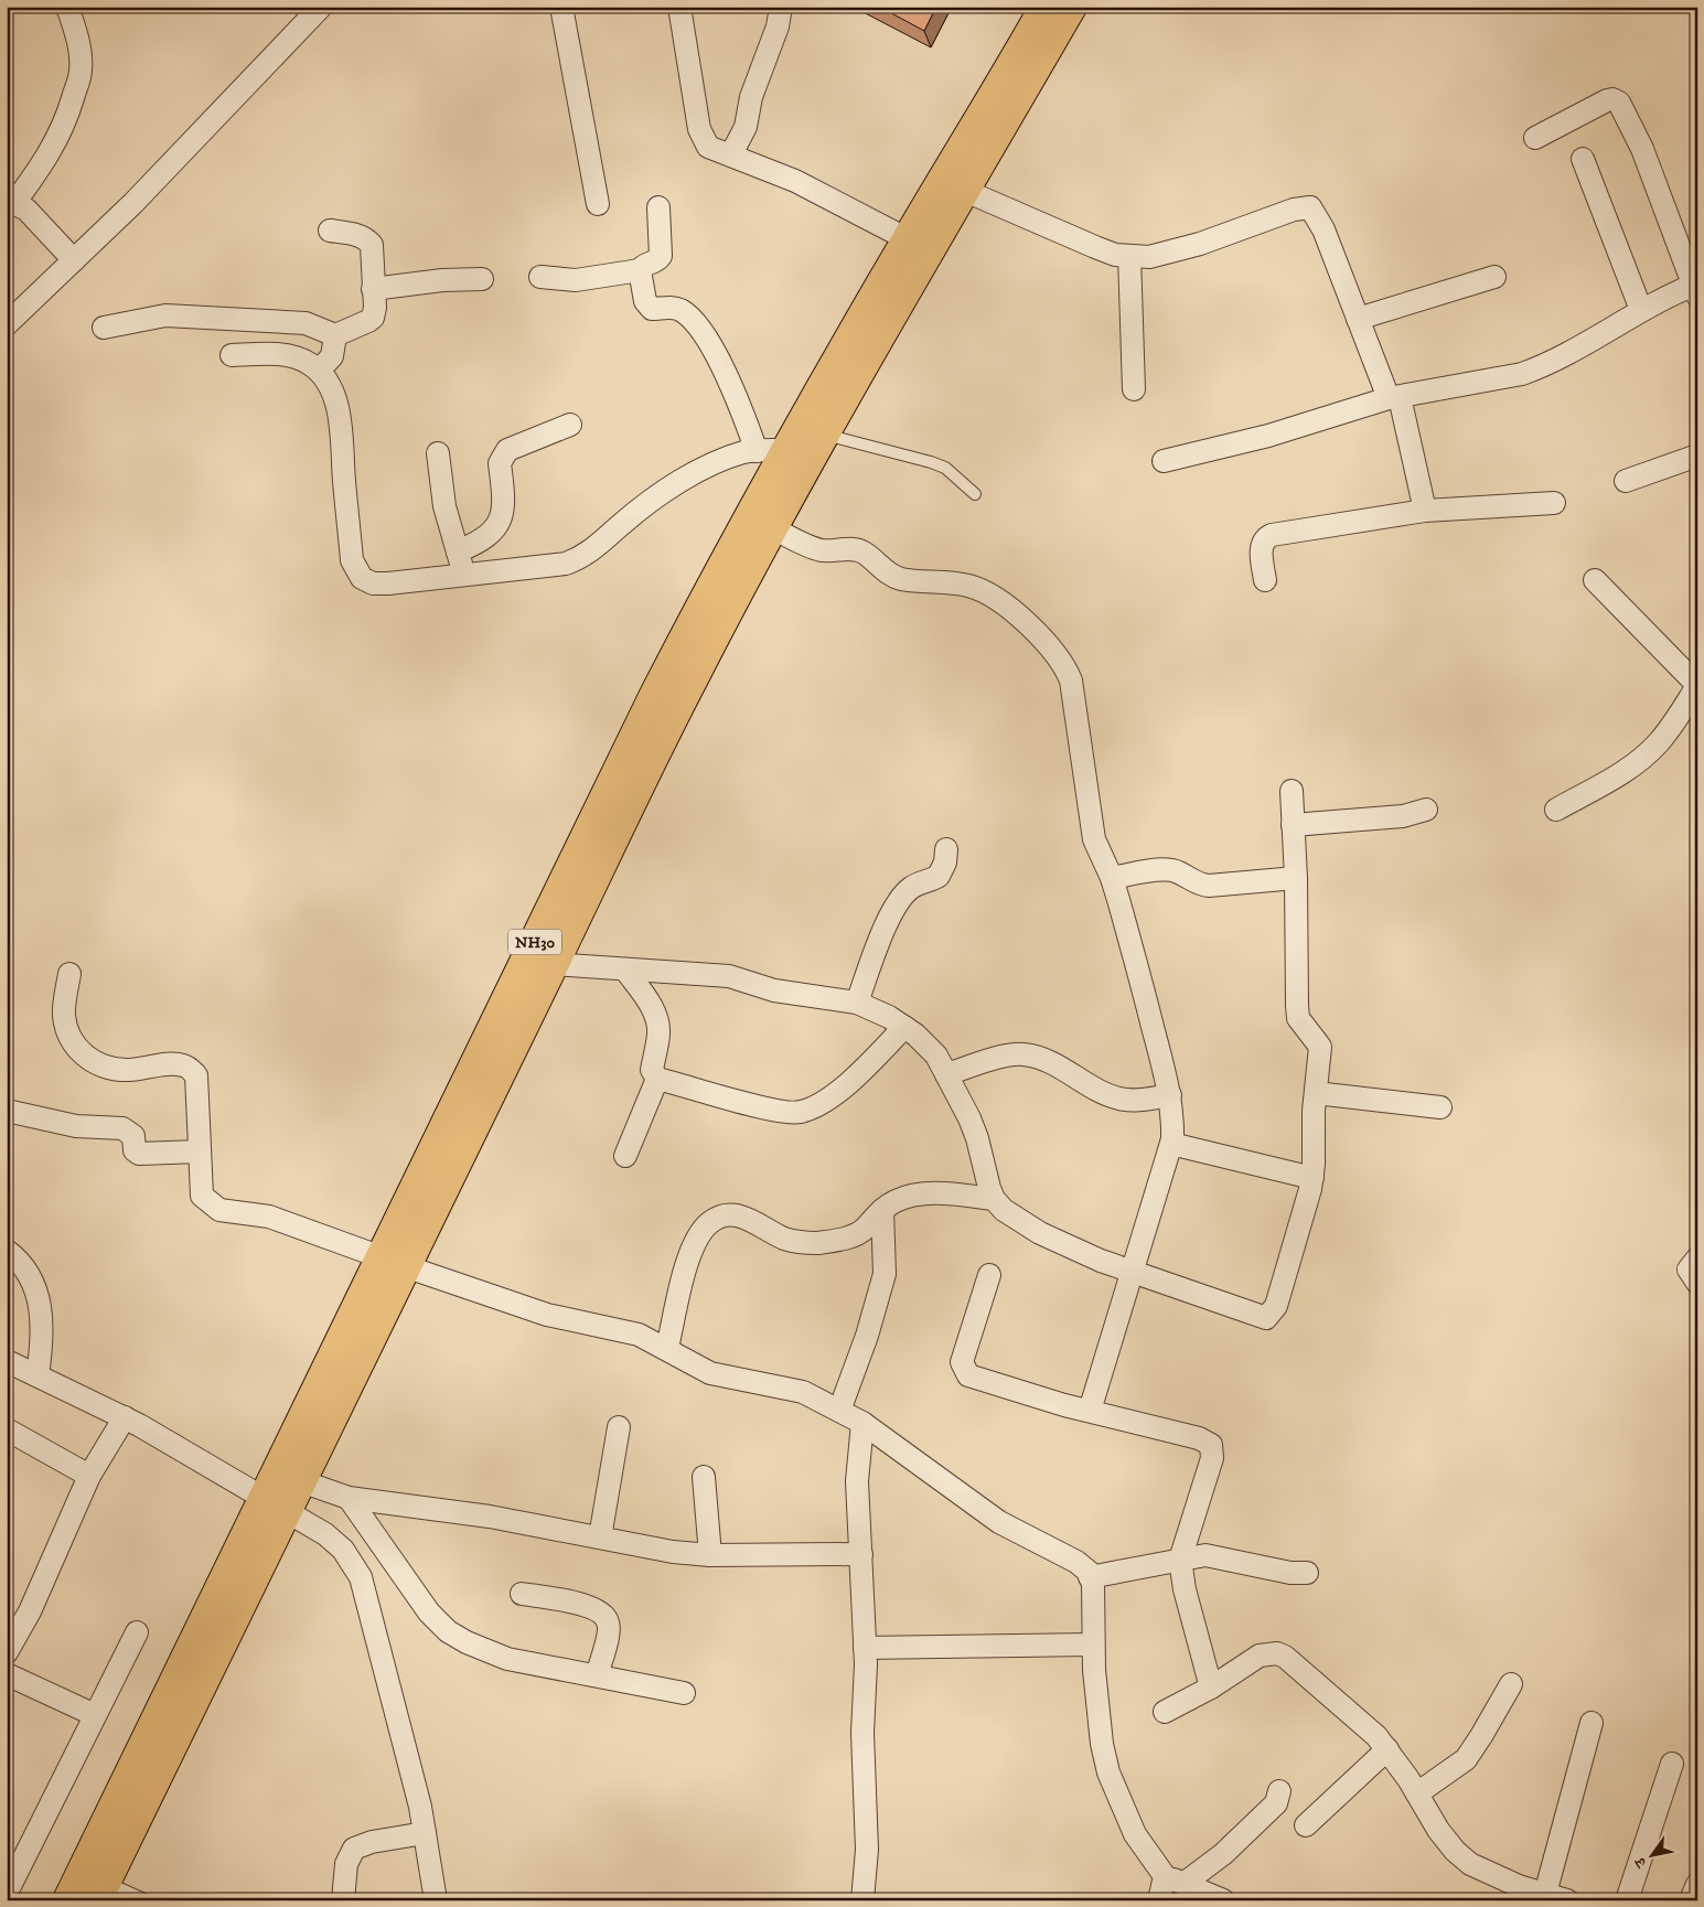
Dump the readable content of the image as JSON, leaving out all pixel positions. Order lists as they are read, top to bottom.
{
  "streets": {
    "highway": ["NH30"]
  },
  "north": "bottom left"
}
